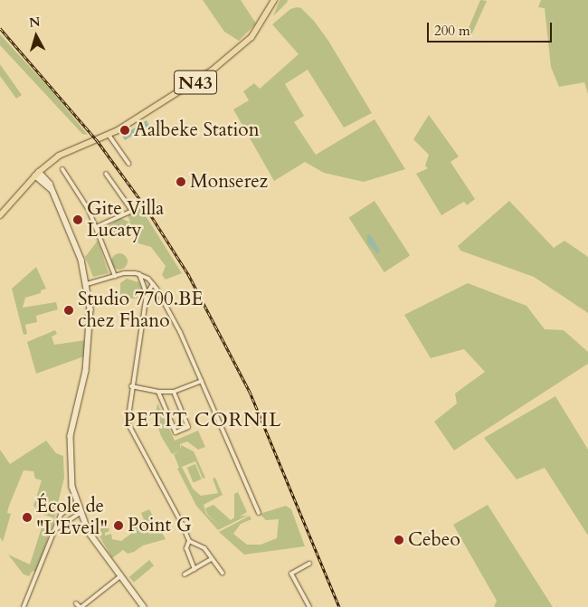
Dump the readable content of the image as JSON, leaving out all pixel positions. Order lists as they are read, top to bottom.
{
  "streets": {
    "main road": ["N43"]
  },
  "districts": ["PETIT CORNIL"],
  "places": [
    "Aalbeke Station",
    "Monserez",
    "Gite Villa Lucaty",
    "Studio 7700.BE chez Fhano",
    "École de \"L'Eveil\"",
    "Point G",
    "Cebeo"
  ],
  "scale_bar": "200 m",
  "north": "top"
}
